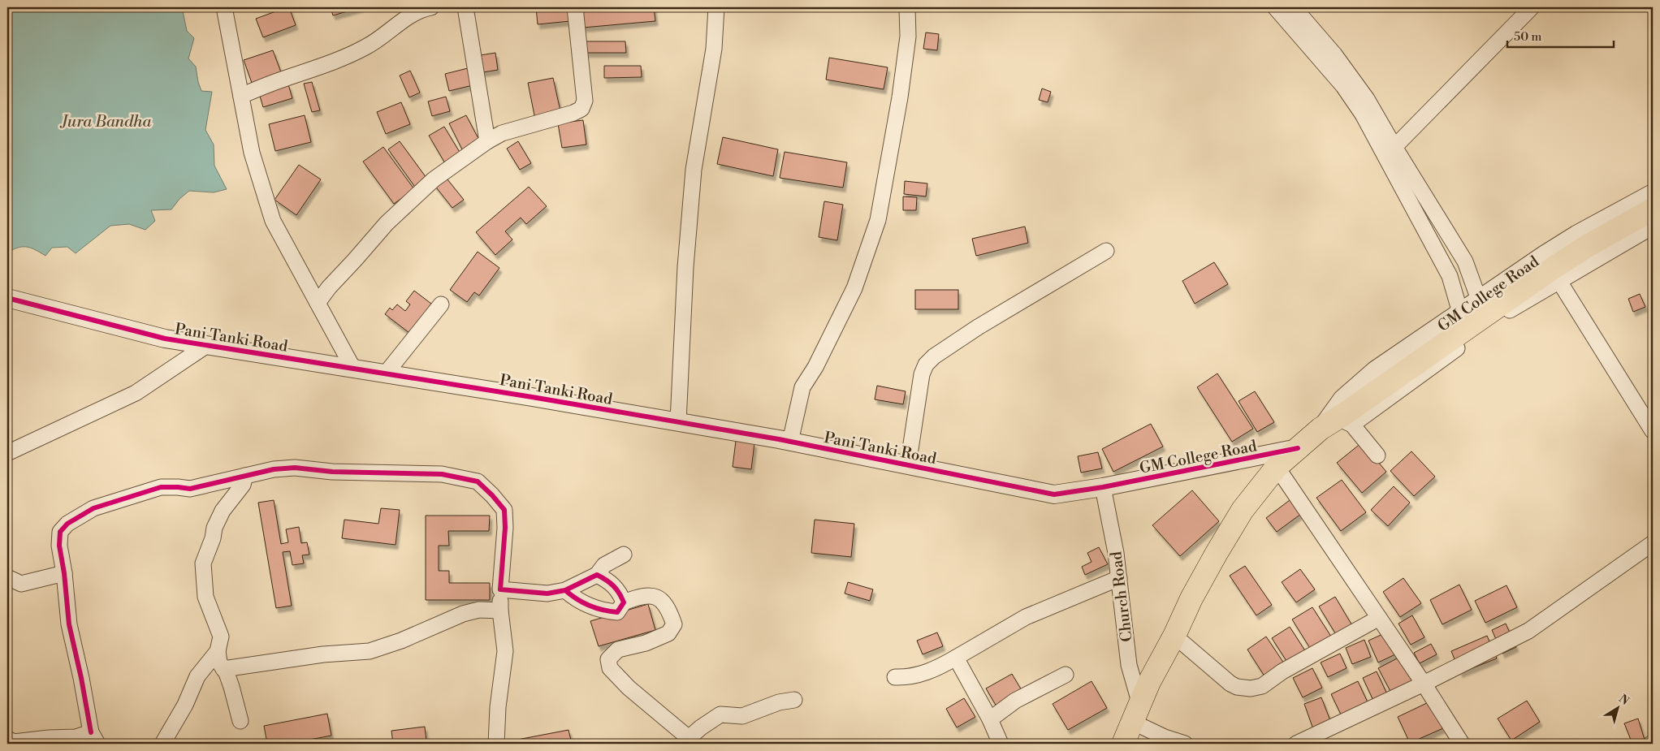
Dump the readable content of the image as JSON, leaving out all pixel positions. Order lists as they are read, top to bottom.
{
  "streets": {
    "street": ["GM College Road", "Pani Tanki Road", "Church Road"]
  },
  "crossings": [
    ["GM College Road", "Pani Tanki Road"],
    ["GM College Road", "Church Road"],
    ["Pani Tanki Road", "Church Road"]
  ],
  "water": ["Jura Bandha"],
  "scale_bar": "50 m",
  "north": "top right"
}
